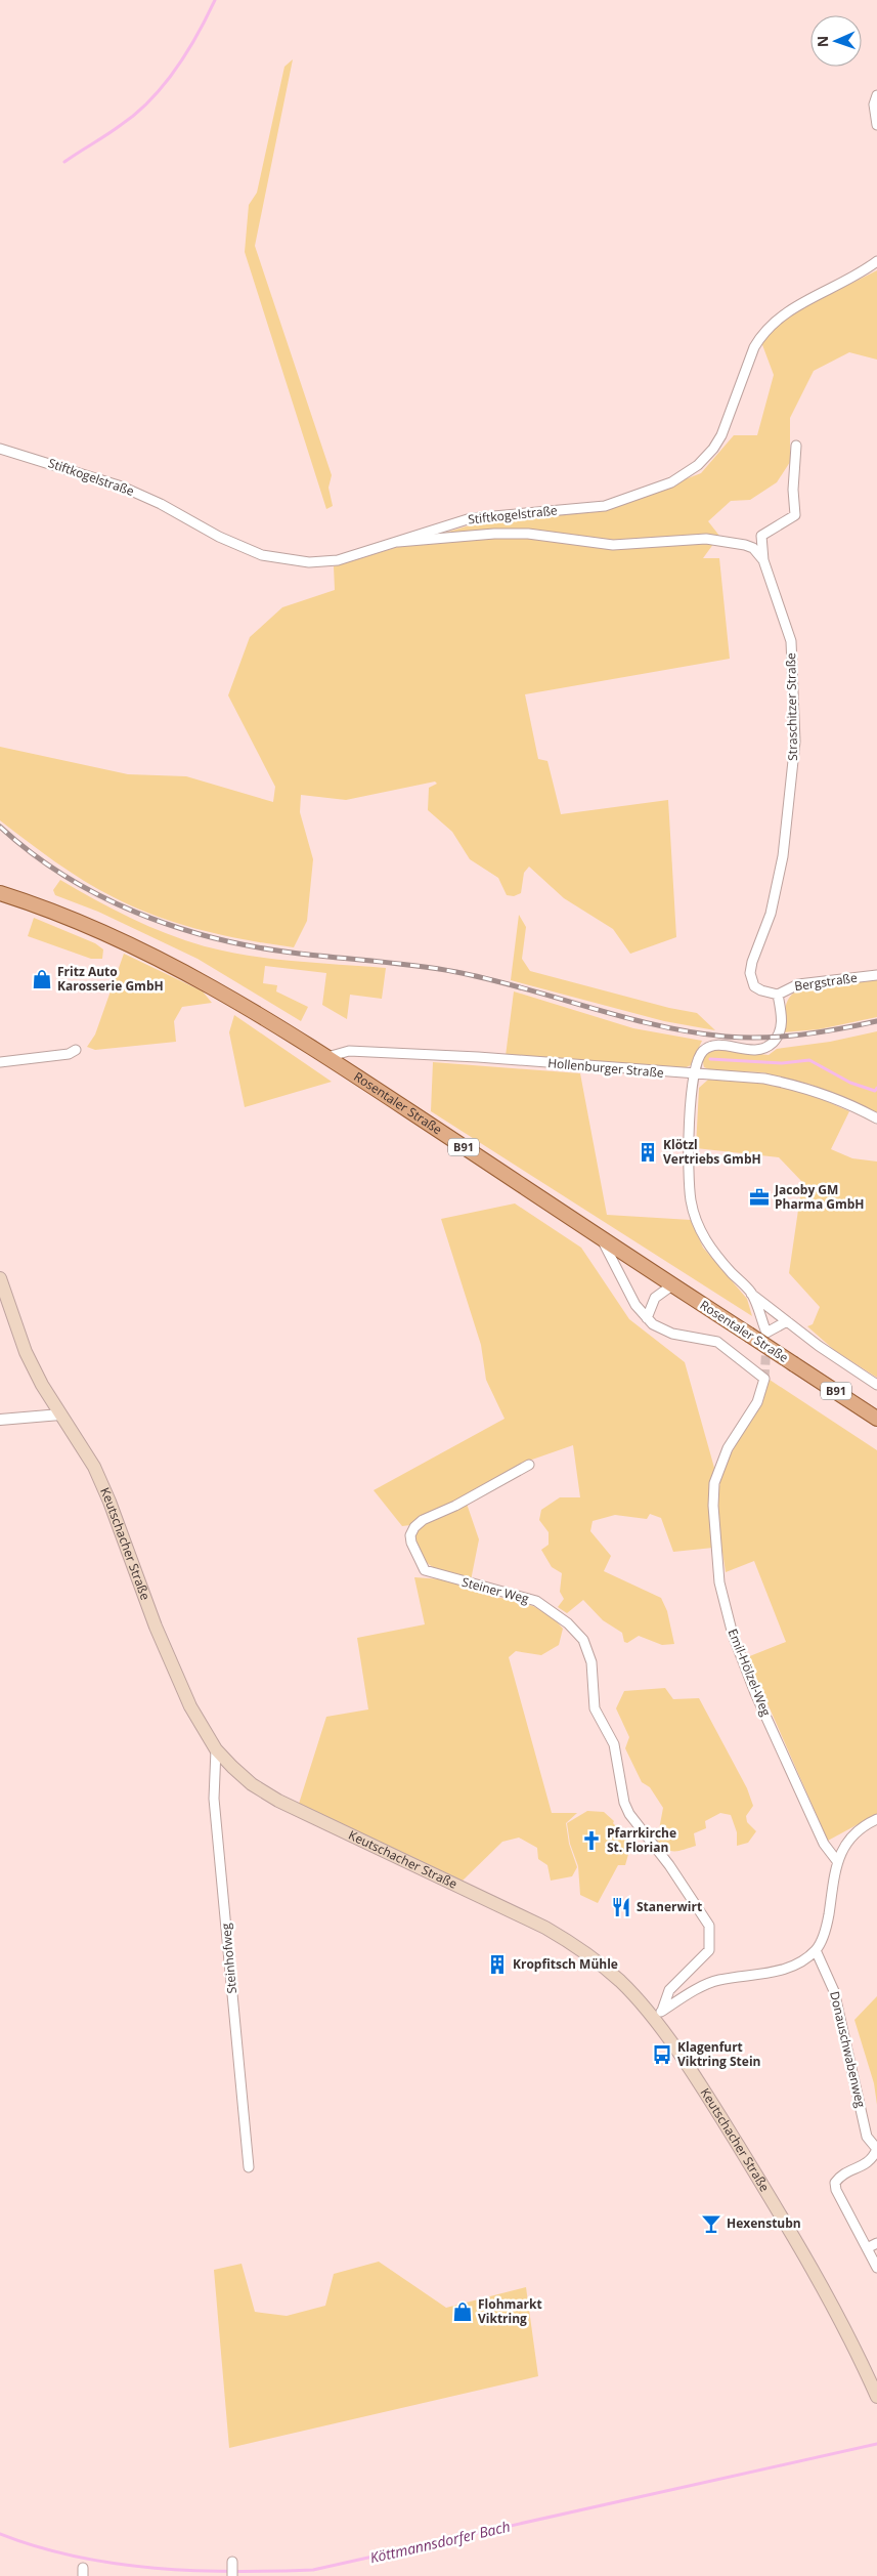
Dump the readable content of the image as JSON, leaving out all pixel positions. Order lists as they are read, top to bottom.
{
  "streets": {
    "main road": ["Rosentaler Straße", "B91", "Keutschacher Straße"],
    "street": [
      "Stiftkogelstraße",
      "Straschitzer Straße",
      "Bergstraße",
      "Hollenburger Straße",
      "Steiner Weg",
      "Emil-Hölzel-Weg",
      "Steinhofweg",
      "Donauschwabenweg"
    ]
  },
  "crossings": [
    ["Straschitzer Straße", "Bergstraße"],
    ["Hollenburger Straße", "Rosentaler Straße"],
    ["Rosentaler Straße", "Emil-Hölzel-Weg"],
    ["Keutschacher Straße", "Steiner Weg"],
    ["Keutschacher Straße", "Steinhofweg"]
  ],
  "water": ["Köttmannsdorfer Bach"],
  "places": {
    "shop": ["Fritz Auto Karosserie GmbH", "Flohmarkt Viktring"],
    "building": ["Klötzl Vertriebs GmbH", "Kropfitsch Mühle"],
    "office": ["Jacoby GM Pharma GmbH"],
    "church": ["Pfarrkirche St. Florian"],
    "restaurant": ["Stanerwirt"],
    "bus stop": ["Klagenfurt Viktring Stein"],
    "bar": ["Hexenstubn"]
  },
  "north": "left"
}
